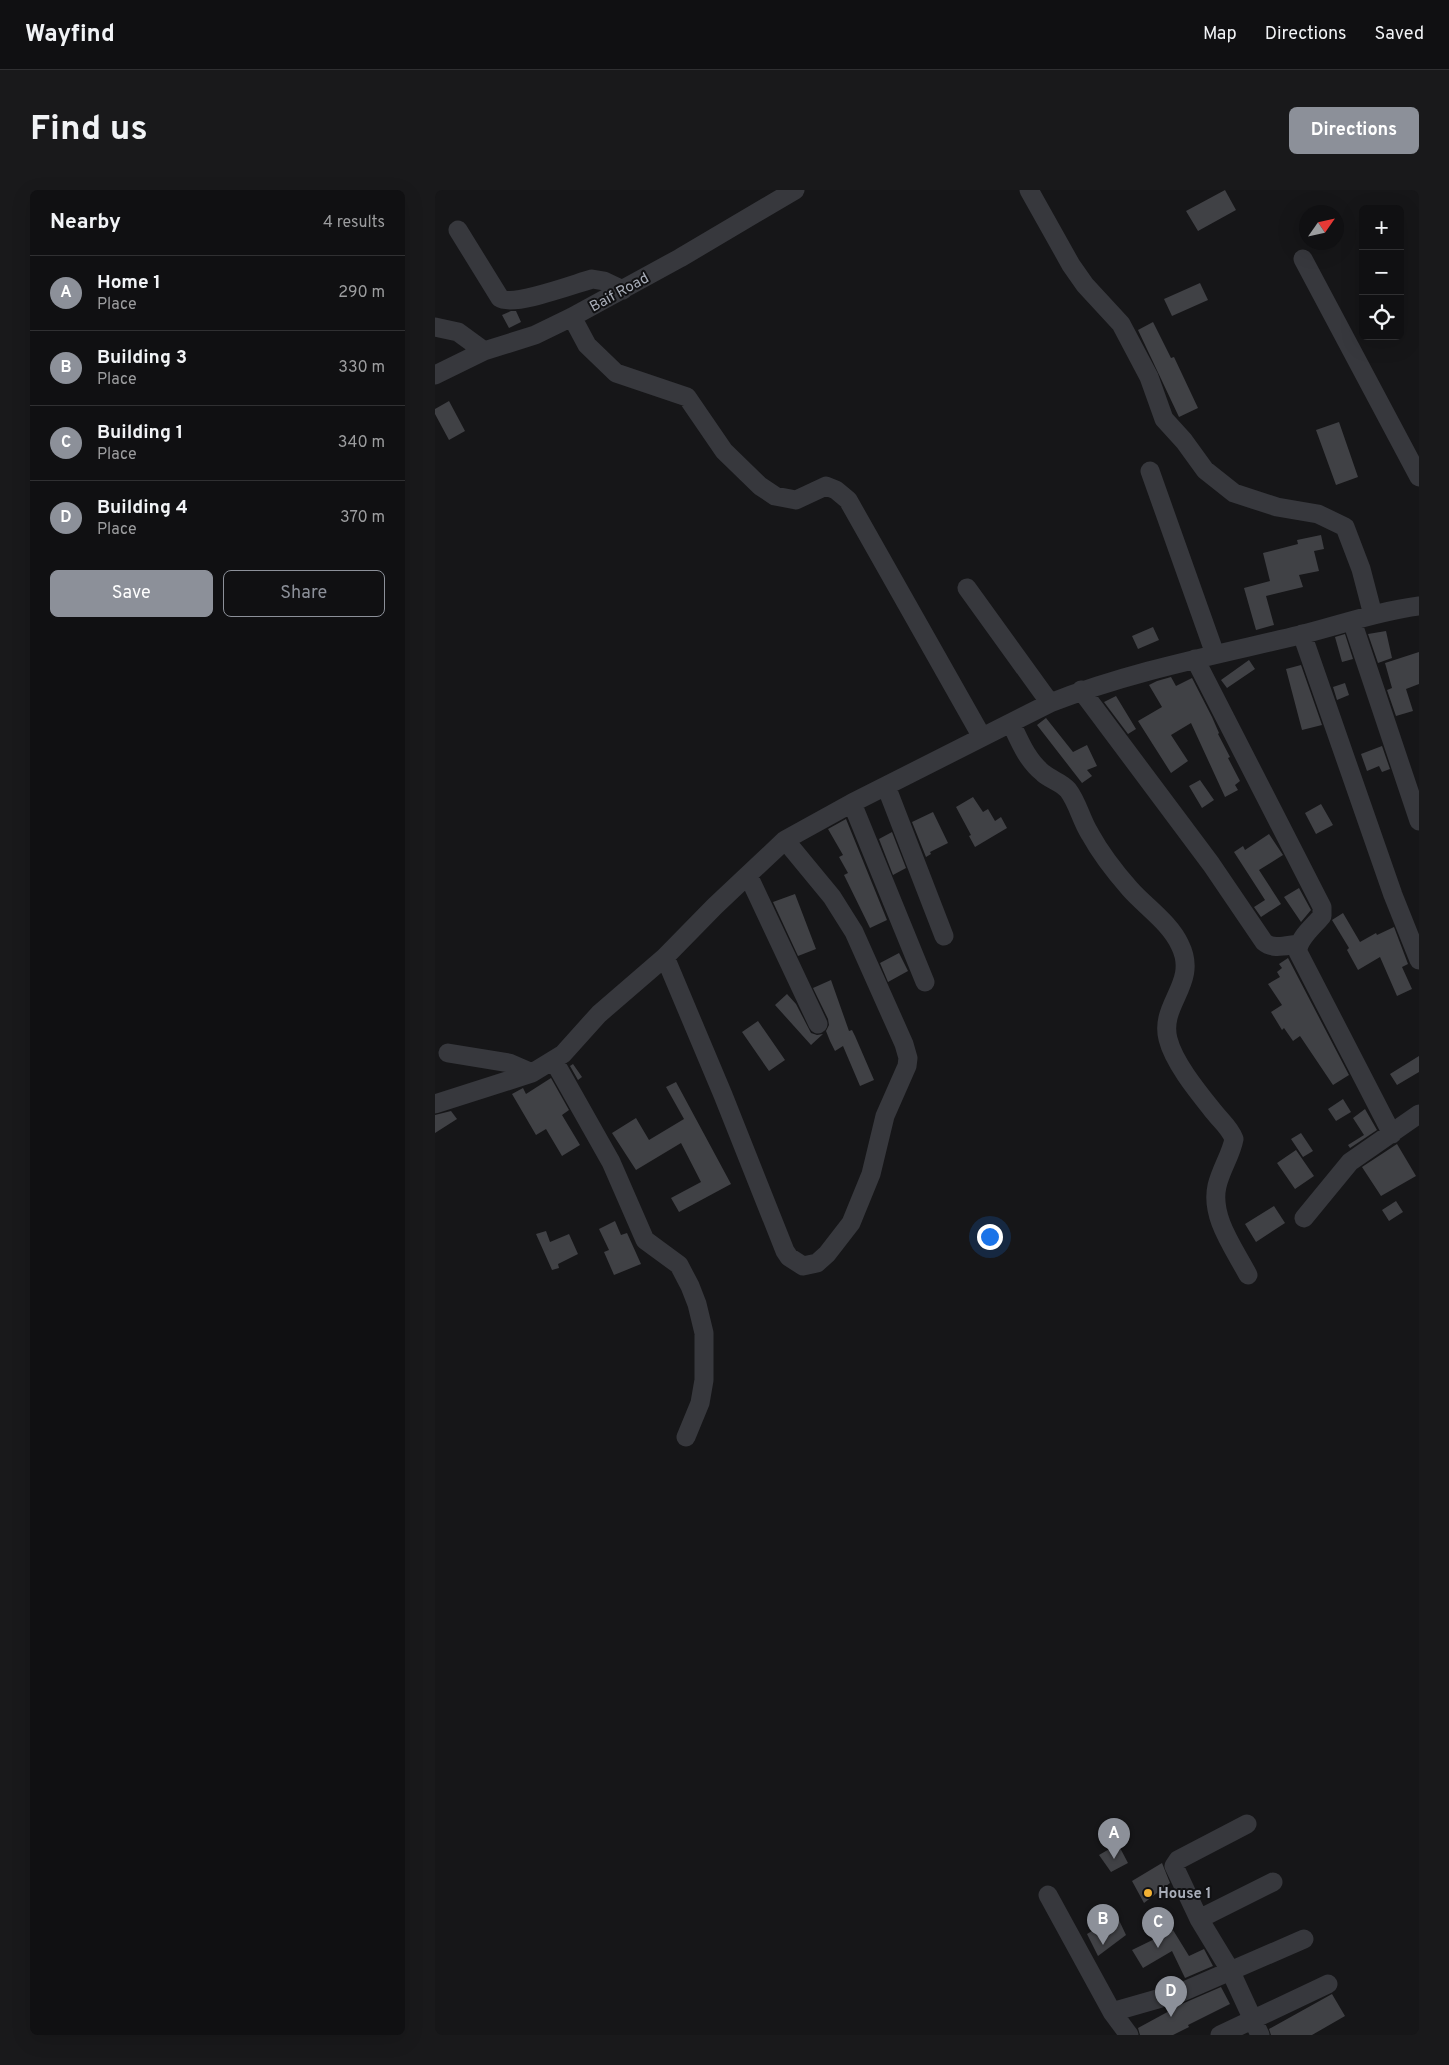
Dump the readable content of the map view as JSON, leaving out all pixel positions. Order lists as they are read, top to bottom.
{
  "streets": {
    "street": ["Baif Road"]
  },
  "places": ["House 1"],
  "north": "top right",
  "page": {
    "header": "Wayfind",
    "nav": ["Map", "Directions", "Saved"],
    "buttons": [
      "Directions",
      ["Save", "Share"]
    ],
    "title": "Find us",
    "heading": ["Nearby", "4 results"],
    "map_buttons": ["+", "−"],
    "list": [
      {
        "mark": "A",
        "name": "Home 1",
        "note": "Place",
        "value": "290 m"
      },
      {
        "mark": "B",
        "name": "Building 3",
        "note": "Place",
        "value": "330 m"
      },
      {
        "mark": "C",
        "name": "Building 1",
        "note": "Place",
        "value": "340 m"
      },
      {
        "mark": "D",
        "name": "Building 4",
        "note": "Place",
        "value": "370 m"
      }
    ],
    "pins": [
      "A",
      "B",
      "C",
      "D"
    ]
  }
}
